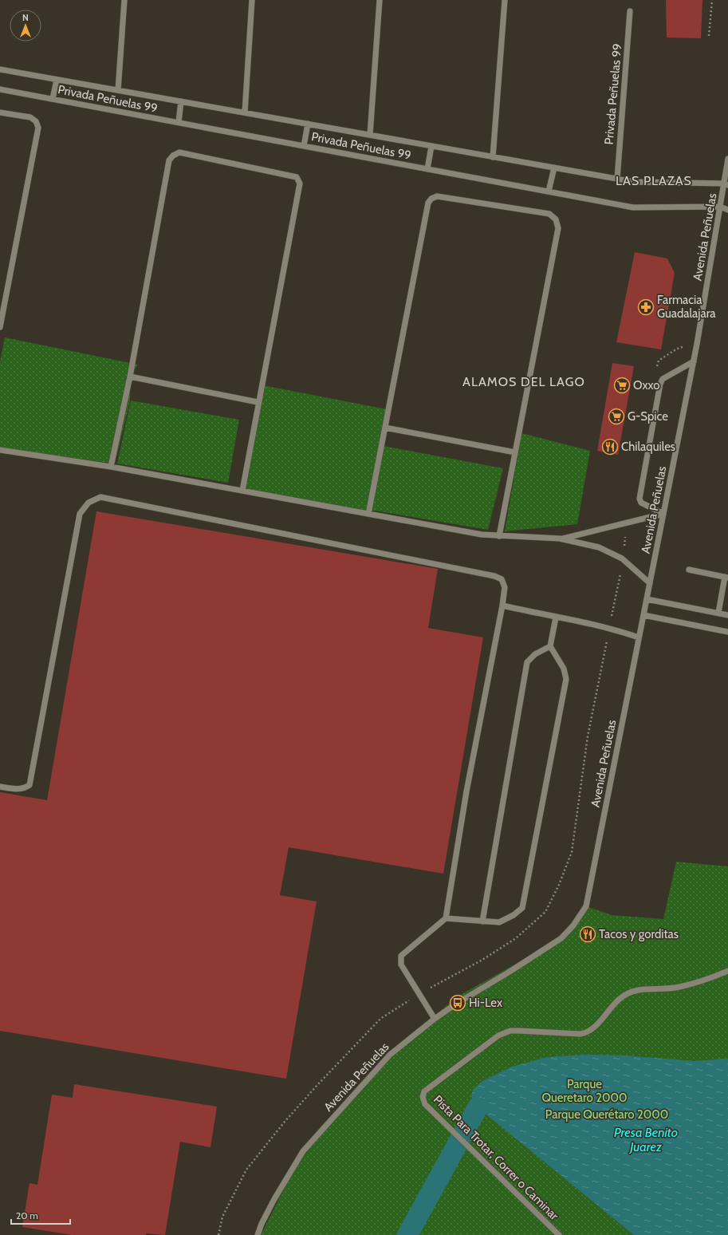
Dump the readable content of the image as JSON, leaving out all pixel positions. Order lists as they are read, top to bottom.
{
  "streets": {
    "street": ["Privada Peñuelas 99", "Avenida Peñuelas", "Pista Para Trotar, Correr o Caminar"]
  },
  "crossings": [
    ["Privada Peñuelas 99", "Avenida Peñuelas"]
  ],
  "districts": ["LAS PLAZAS", "ALAMOS DEL LAGO"],
  "water": ["Presa Benito Juarez"],
  "parks": ["Parque Queretaro 2000", "Parque Querétaro 2000"],
  "places": {
    "pharmacy": ["Farmacia Guadalajara"],
    "supermarket": ["Oxxo", "G-Spice"],
    "restaurant": ["Chilaquiles", "Tacos y gorditas"],
    "bus stop": ["Hi-Lex"]
  },
  "scale_bar": "20 m",
  "north": "top"
}
